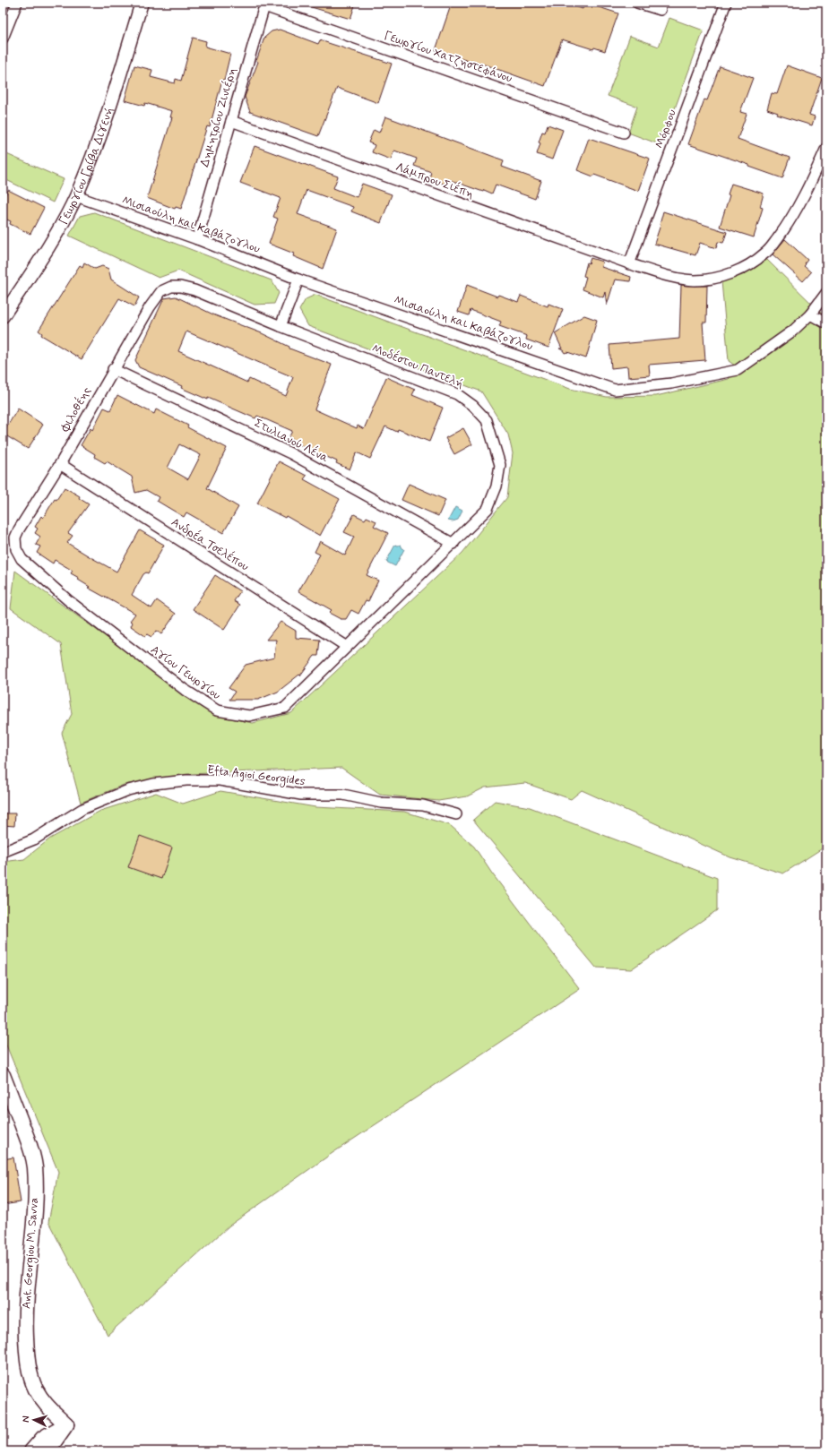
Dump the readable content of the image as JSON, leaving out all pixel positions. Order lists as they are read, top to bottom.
{
  "streets": {
    "main road": ["Ant. Georgiou M. Savva"],
    "street": [
      "Γεωργίου Χατζηστεφάνου",
      "Δημητρίου Ζινιέρη",
      "Μόρφου",
      "Γεωργίου Γρίβα Διγενή",
      "Λάμπρου Σιέπη",
      "Μισιαούλη και Καβάζογλου",
      "Μοδέστου Παντελή",
      "Φιλοθέης",
      "Στυλιανού Λένα",
      "Ανδρέα Τσελέπου",
      "Αγίου Γεωργίου",
      "Efta Agioi Georgides"
    ]
  },
  "crossings": [
    ["Γεωργίου Χατζηστεφάνου", "Δημητρίου Ζινιέρη"],
    ["Δημητρίου Ζινιέρη", "Λάμπρου Σιέπη"],
    ["Δημητρίου Ζινιέρη", "Μισιαούλη και Καβάζογλου"],
    ["Μόρφου", "Λάμπρου Σιέπη"],
    ["Γεωργίου Γρίβα Διγενή", "Μισιαούλη και Καβάζογλου"],
    ["Μοδέστου Παντελή", "Φιλοθέης"],
    ["Μοδέστου Παντελή", "Στυλιανού Λένα"],
    ["Μοδέστου Παντελή", "Αγίου Γεωργίου"],
    ["Φιλοθέης", "Στυλιανού Λένα"],
    ["Φιλοθέης", "Ανδρέα Τσελέπου"],
    ["Φιλοθέης", "Αγίου Γεωργίου"],
    ["Στυλιανού Λένα", "Αγίου Γεωργίου"],
    ["Ανδρέα Τσελέπου", "Αγίου Γεωργίου"]
  ],
  "north": "left"
}
